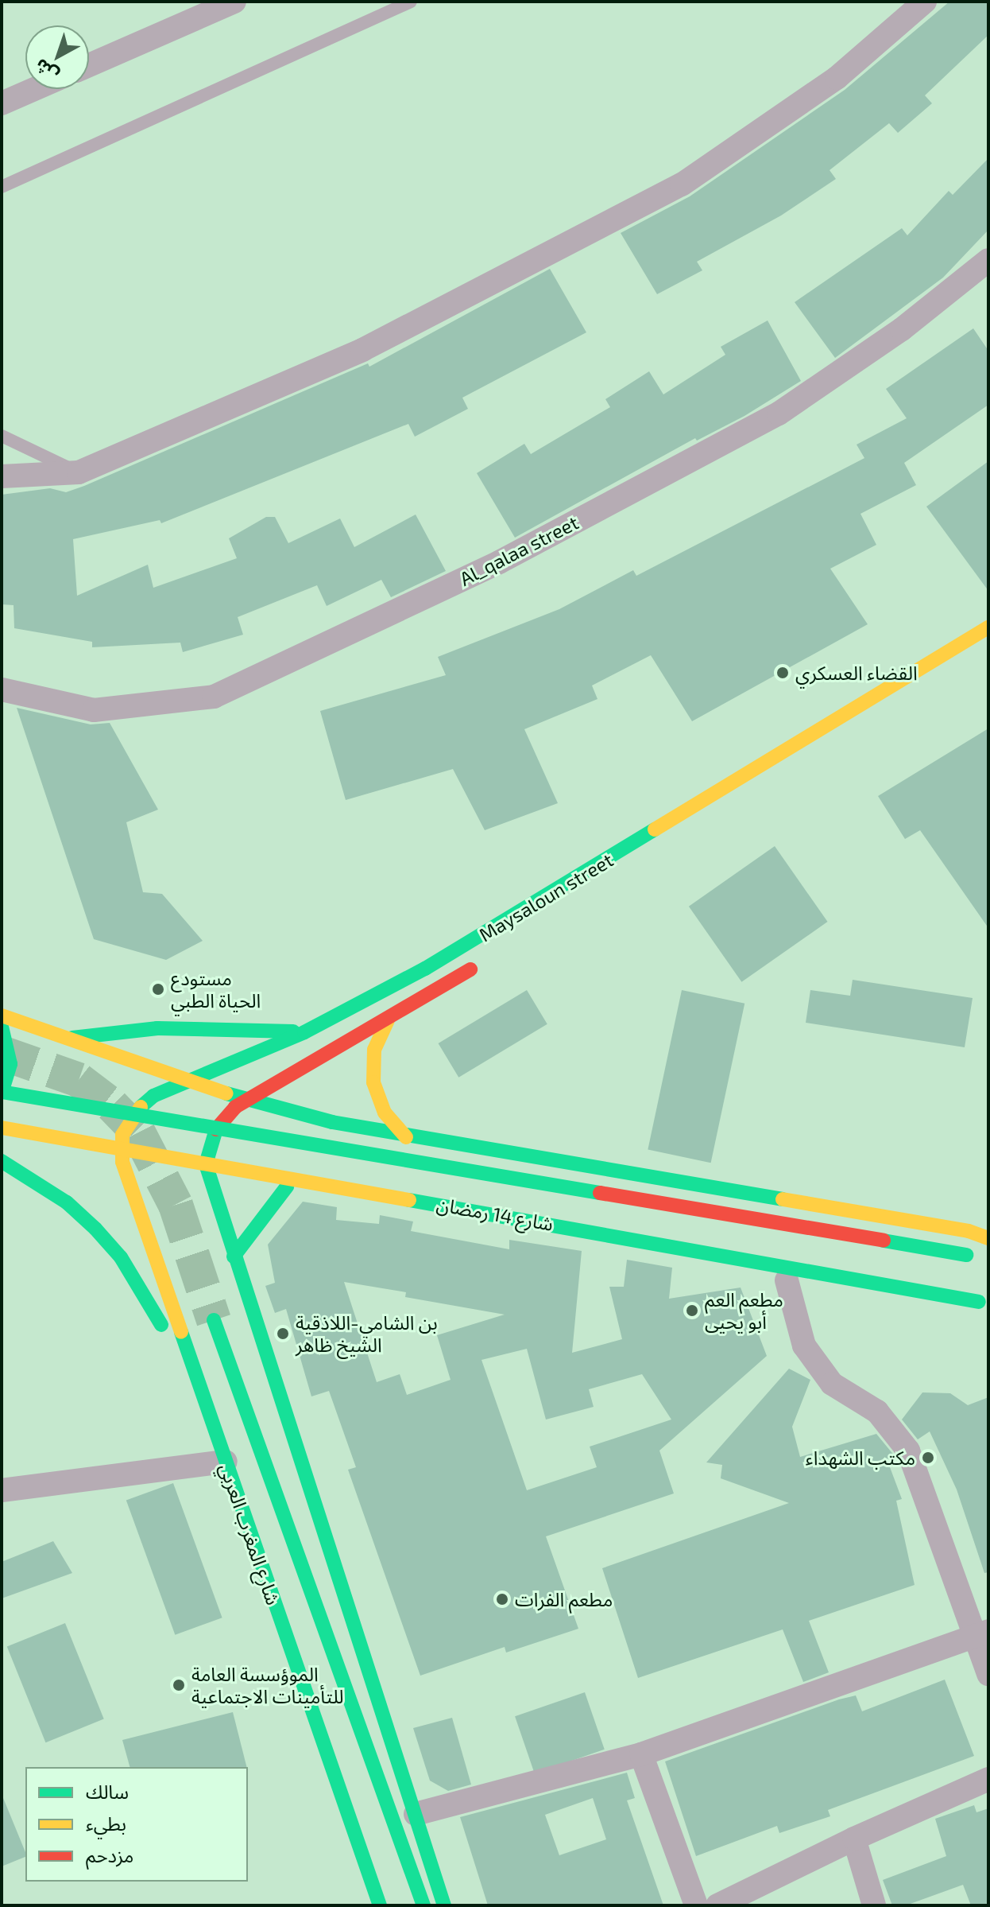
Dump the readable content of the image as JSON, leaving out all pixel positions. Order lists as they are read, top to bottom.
{
  "streets": {
    "main road": ["Maysaloun street", "شارع 14 رمضان", "شارع المغرب العربي"],
    "street": ["Al_qalaa street"]
  },
  "crossings": [
    ["Maysaloun street", "شارع المغرب العربي"]
  ],
  "places": [
    "القضاء العسكري",
    "مستودع الحياة الطبي",
    "مطعم العم أبو يحيى",
    "بن الشامي-اللاذقية الشيخ ظاهر",
    "مكتب الشهداء",
    "مطعم الفرات",
    "الموؤسسة العامة للتأمينات الاجتماعية"
  ],
  "legend": ["سالك", "بطيء", "مزدحم"],
  "north": "bottom left"
}
